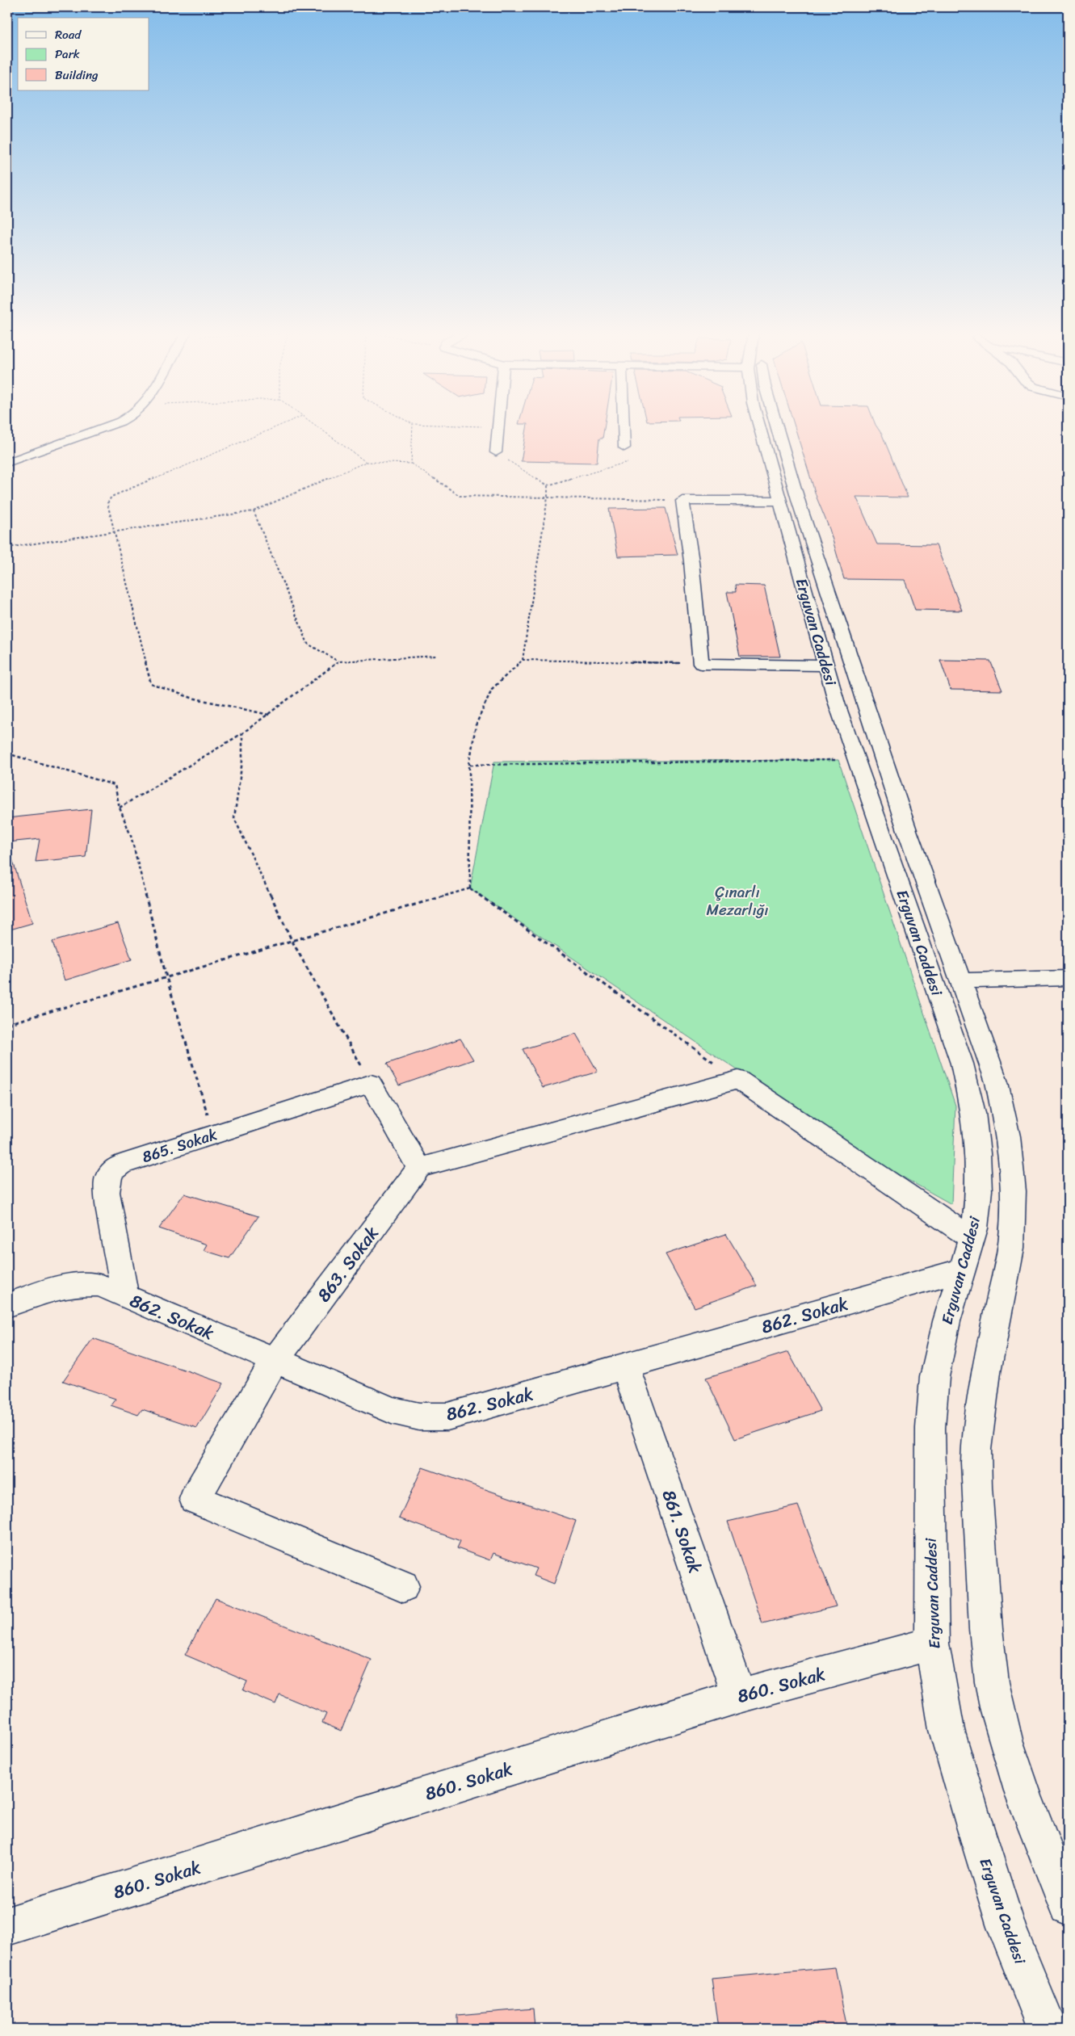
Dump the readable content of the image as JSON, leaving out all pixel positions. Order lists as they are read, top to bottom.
{
  "streets": {
    "street": [
      "Erguvan Caddesi",
      "865. Sokak",
      "863. Sokak",
      "862. Sokak",
      "861. Sokak",
      "860. Sokak"
    ]
  },
  "crossings": [
    ["Erguvan Caddesi", "862. Sokak"],
    ["Erguvan Caddesi", "860. Sokak"],
    ["865. Sokak", "862. Sokak"],
    ["863. Sokak", "862. Sokak"],
    ["862. Sokak", "861. Sokak"],
    ["861. Sokak", "860. Sokak"]
  ],
  "parks": ["Çınarlı Mezarlığı"],
  "legend": ["Road", "Park", "Building"]
}
